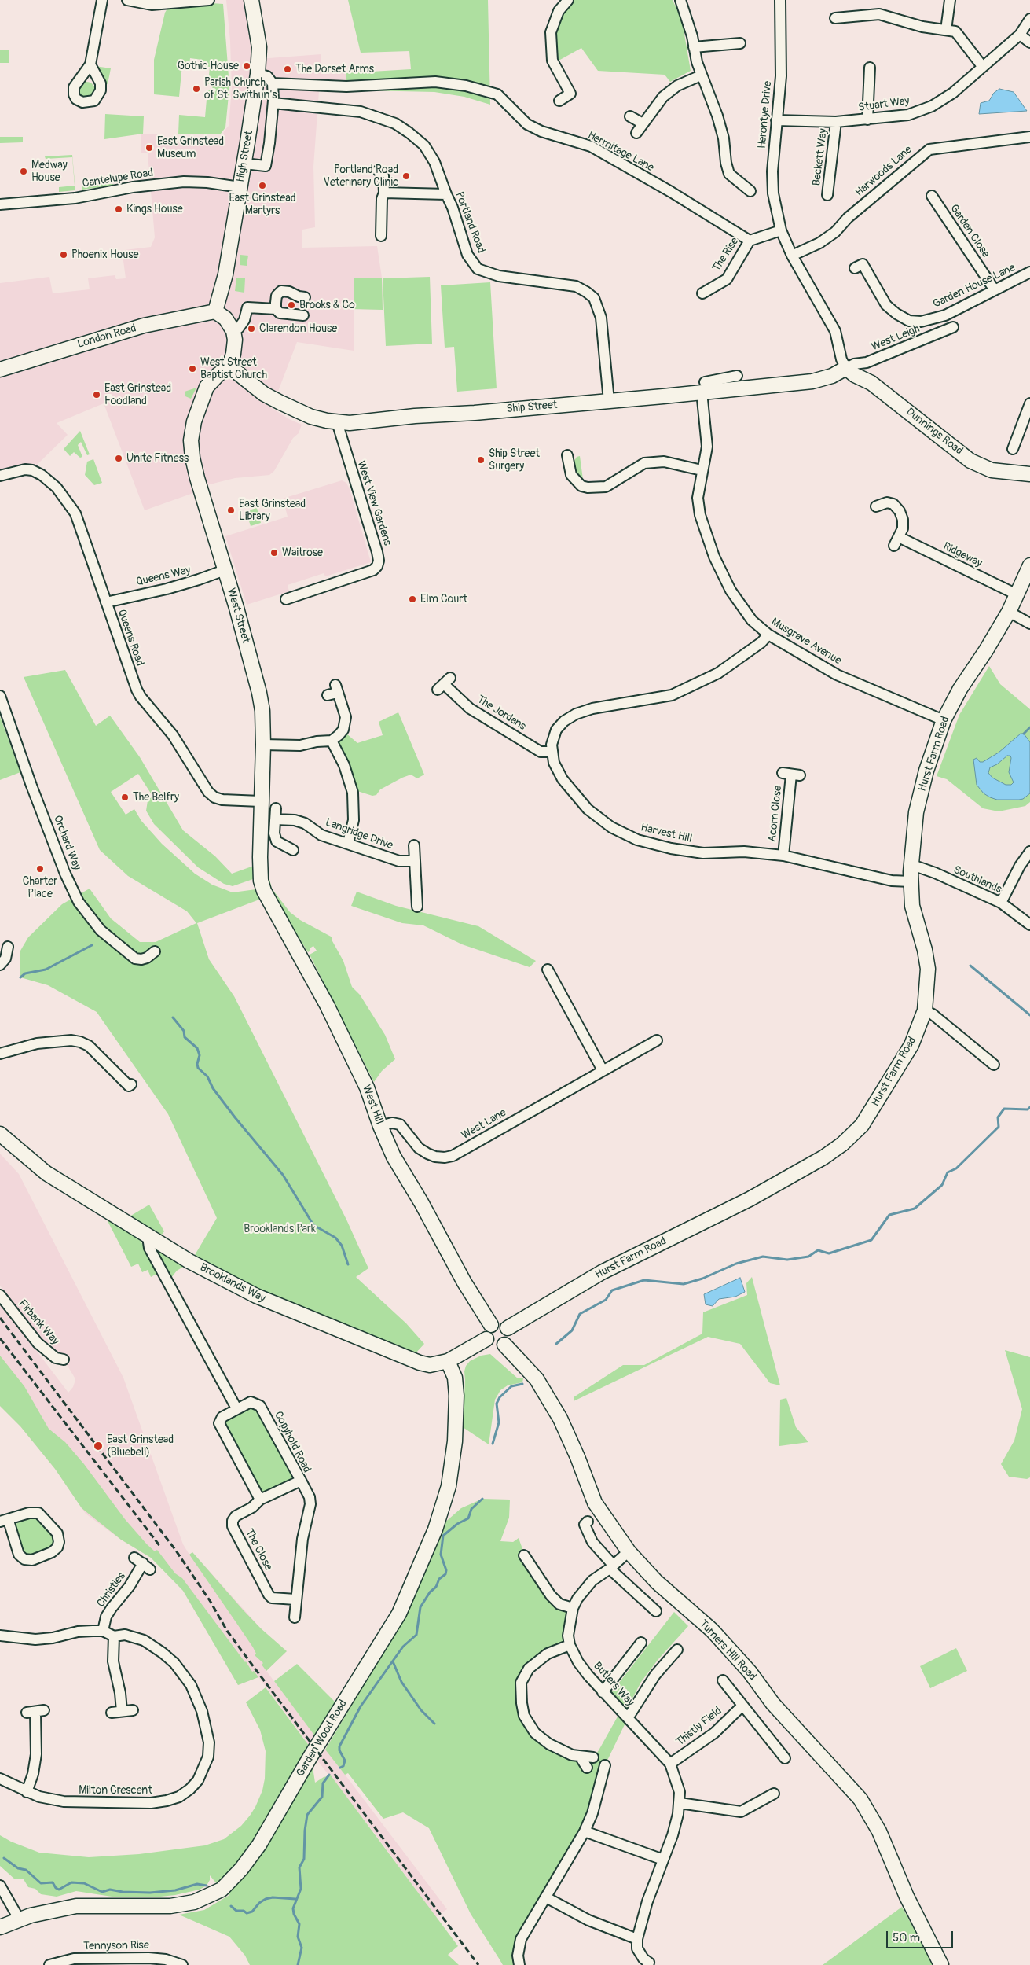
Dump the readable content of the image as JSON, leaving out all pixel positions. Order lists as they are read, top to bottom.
{
  "streets": {
    "street": [
      "Stuart Way",
      "Herontye Drive",
      "Hermitage Lane",
      "High Street",
      "Beckett Way",
      "Harwoods Lane",
      "Cantelupe Road",
      "Portland Road",
      "Garden Close",
      "The Rise",
      "Garden House Lane",
      "London Road",
      "West Leigh",
      "Ship Street",
      "Dunnings Road",
      "West View Gardens",
      "Ridgeway",
      "Queens Way",
      "West Street",
      "Queens Road",
      "Musgrave Avenue",
      "The Jordans",
      "Hurst Farm Road",
      "Acorn Close",
      "Harvest Hill",
      "Langridge Drive",
      "Orchard Way",
      "Southlands",
      "West Hill",
      "West Lane",
      "Brooklands Way",
      "Firbank Way",
      "Copyhold Road",
      "The Close",
      "Christies",
      "Turners Hill Road",
      "Butlers Way",
      "Thistly Field",
      "Garden Wood Road",
      "Milton Crescent",
      "Tennyson Rise"
    ]
  },
  "crossings": [
    ["Stuart Way", "Herontye Drive"],
    ["Stuart Way", "Beckett Way"],
    ["Hermitage Lane", "The Rise"],
    ["High Street", "Cantelupe Road"],
    ["High Street", "London Road"],
    ["Portland Road", "Ship Street"],
    ["Garden Close", "Garden House Lane"],
    ["West Leigh", "Ship Street"],
    ["West Leigh", "Dunnings Road"],
    ["Ship Street", "Dunnings Road"],
    ["Ship Street", "West View Gardens"],
    ["Ship Street", "West Street"],
    ["Ship Street", "Musgrave Avenue"],
    ["Ridgeway", "Hurst Farm Road"],
    ["Queens Way", "West Street"],
    ["Queens Way", "Queens Road"],
    ["West Street", "Queens Road"],
    ["West Street", "West Hill"],
    ["Musgrave Avenue", "Hurst Farm Road"],
    ["Musgrave Avenue", "Harvest Hill"],
    ["The Jordans", "Harvest Hill"],
    ["Hurst Farm Road", "Harvest Hill"],
    ["Hurst Farm Road", "Southlands"],
    ["Hurst Farm Road", "West Hill"],
    ["Hurst Farm Road", "Brooklands Way"],
    ["Hurst Farm Road", "Turners Hill Road"],
    ["Acorn Close", "Harvest Hill"],
    ["West Hill", "West Lane"],
    ["West Hill", "Brooklands Way"],
    ["West Hill", "Turners Hill Road"],
    ["Brooklands Way", "Turners Hill Road"],
    ["Brooklands Way", "Garden Wood Road"],
    ["Copyhold Road", "The Close"],
    ["Christies", "Milton Crescent"],
    ["Turners Hill Road", "Butlers Way"]
  ],
  "parks": ["Brooklands Park"],
  "places": [
    "Gothic House",
    "The Dorset Arms",
    "Parish Church of St. Swithun's",
    "East Grinstead Museum",
    "Medway House",
    "Portland Road Veterinary Clinic",
    "East Grinstead Martyrs",
    "Kings House",
    "Phoenix House",
    "Brooks & Co",
    "Clarendon House",
    "West Street Baptist Church",
    "East Grinstead Foodland",
    "Unite Fitness",
    "Ship Street Surgery",
    "East Grinstead Library",
    "Waitrose",
    "Elm Court",
    "The Belfry",
    "Charter Place",
    "East Grinstead (Bluebell)"
  ],
  "scale_bar": "50 m"
}
